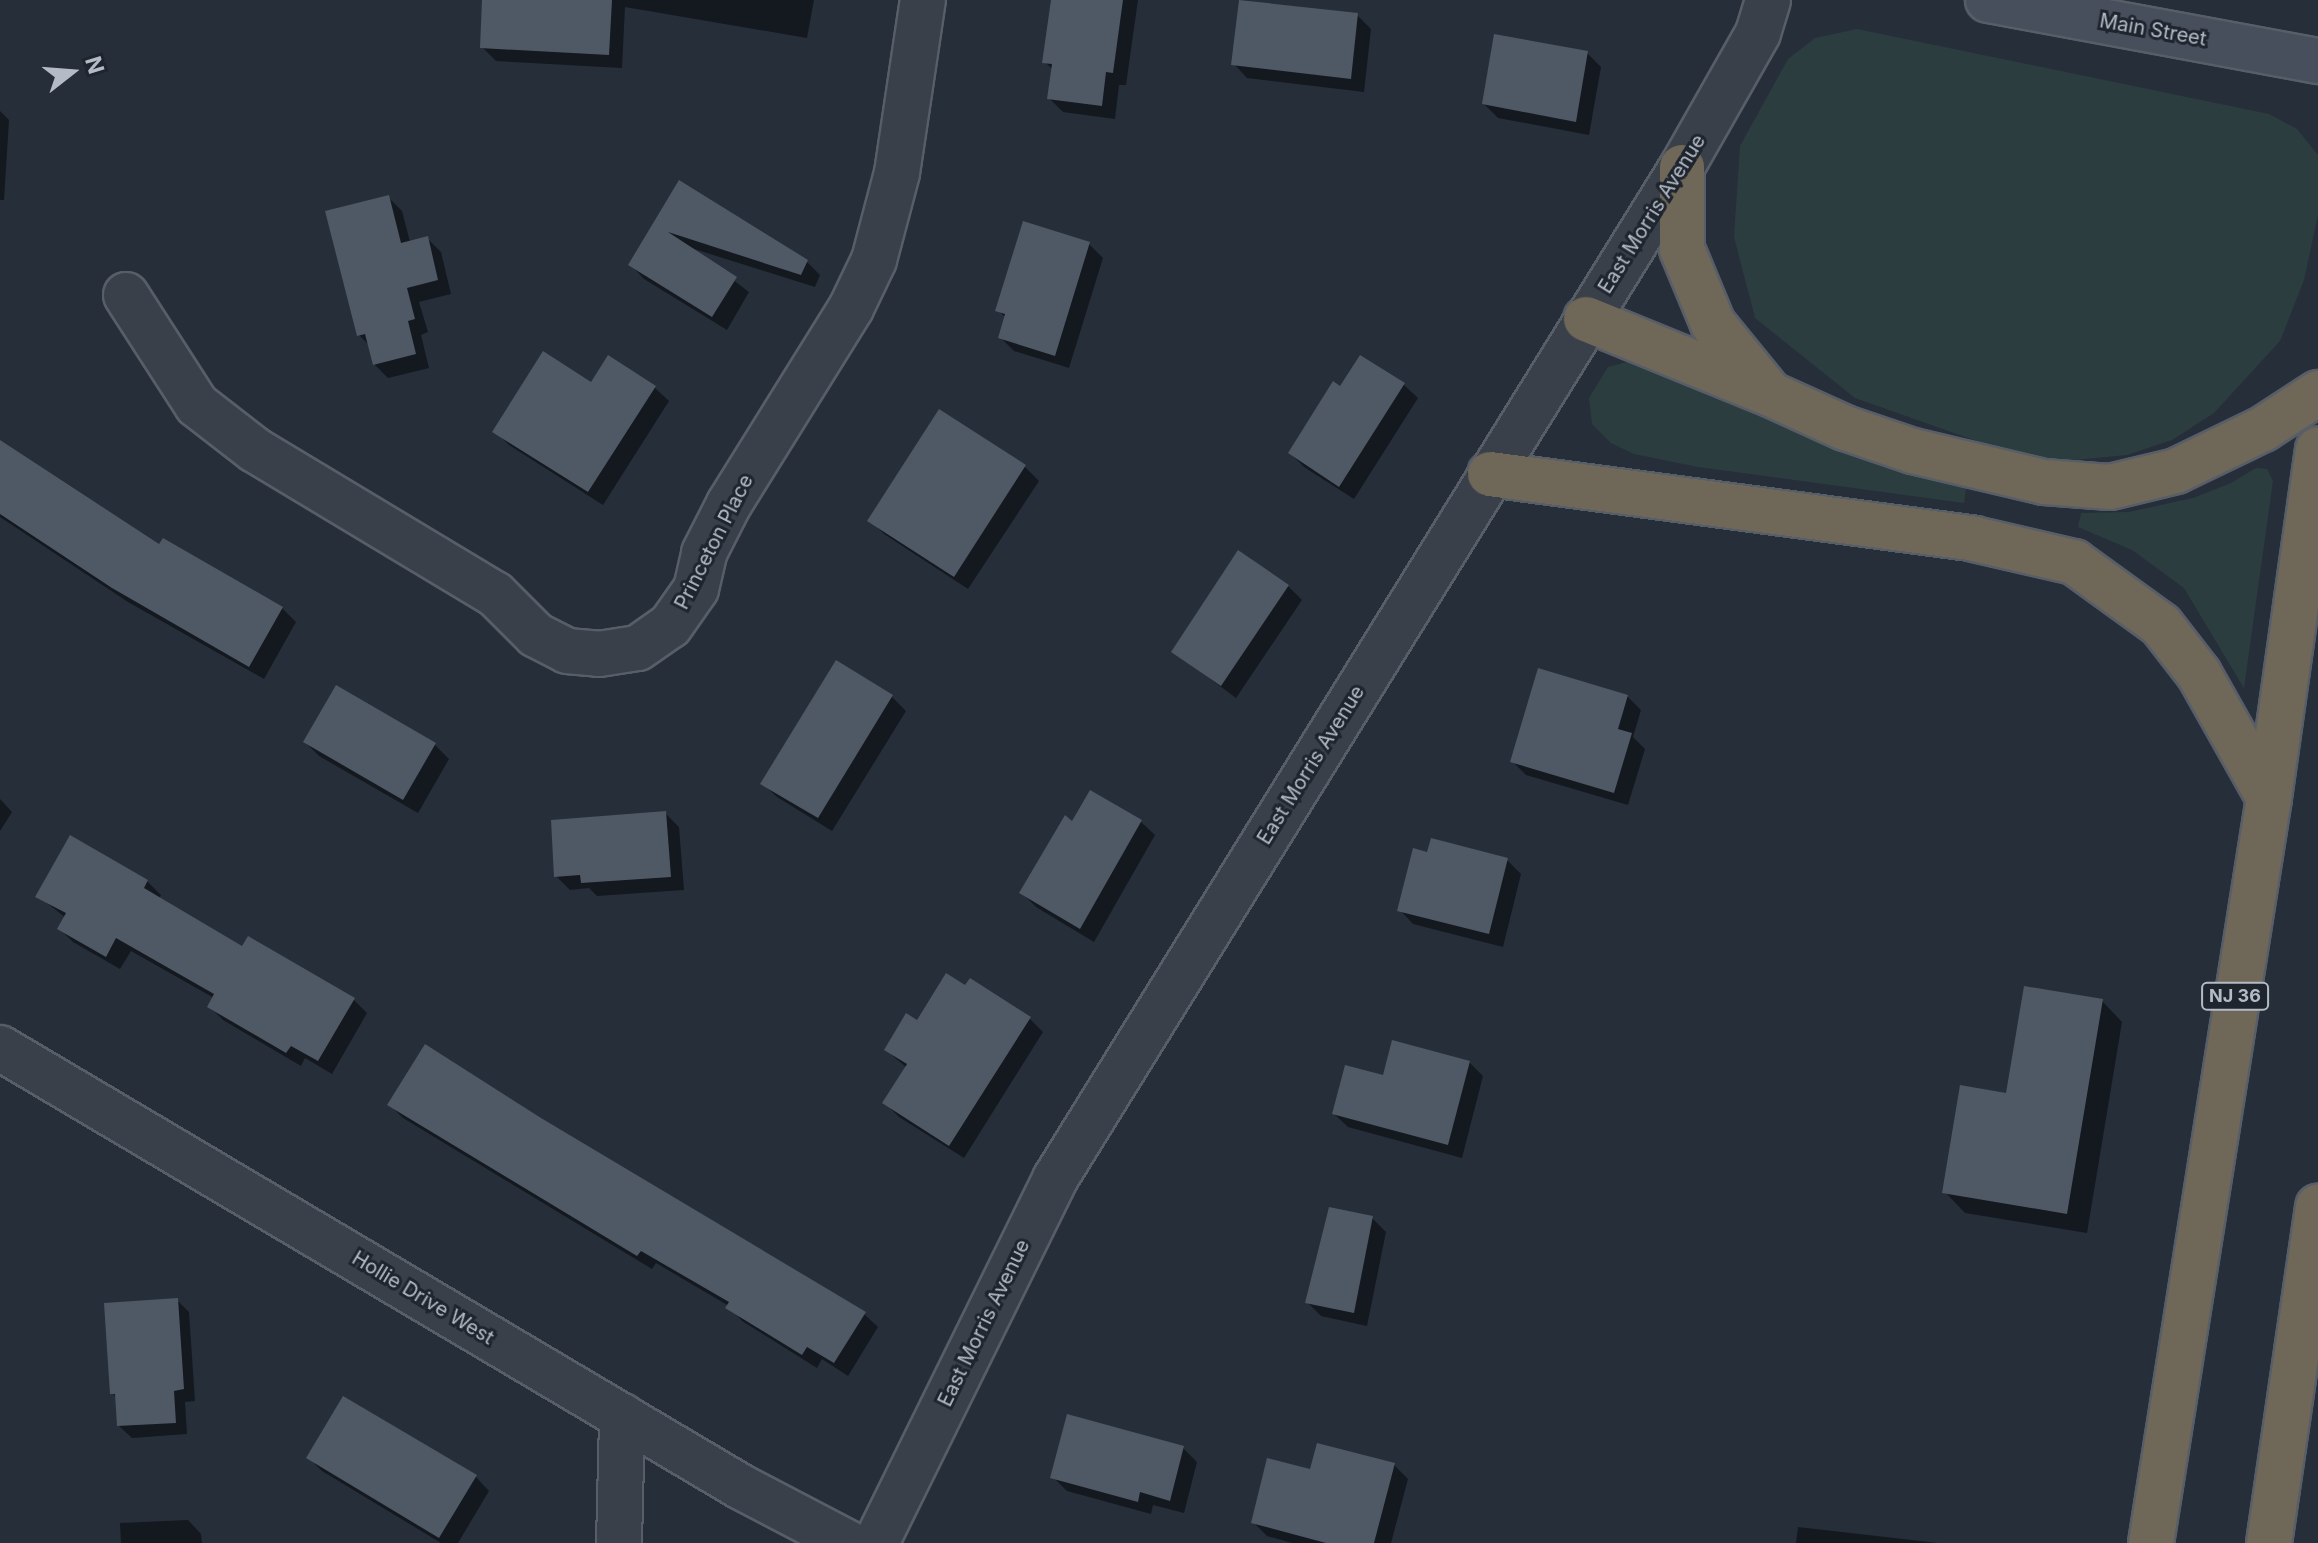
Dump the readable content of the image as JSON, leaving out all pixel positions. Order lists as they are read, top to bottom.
{
  "streets": {
    "highway": ["NJ 36"],
    "street": [
      "Main Street",
      "East Morris Avenue",
      "Princeton Place",
      "Hollie Drive West"
    ]
  },
  "north": "right"
}
